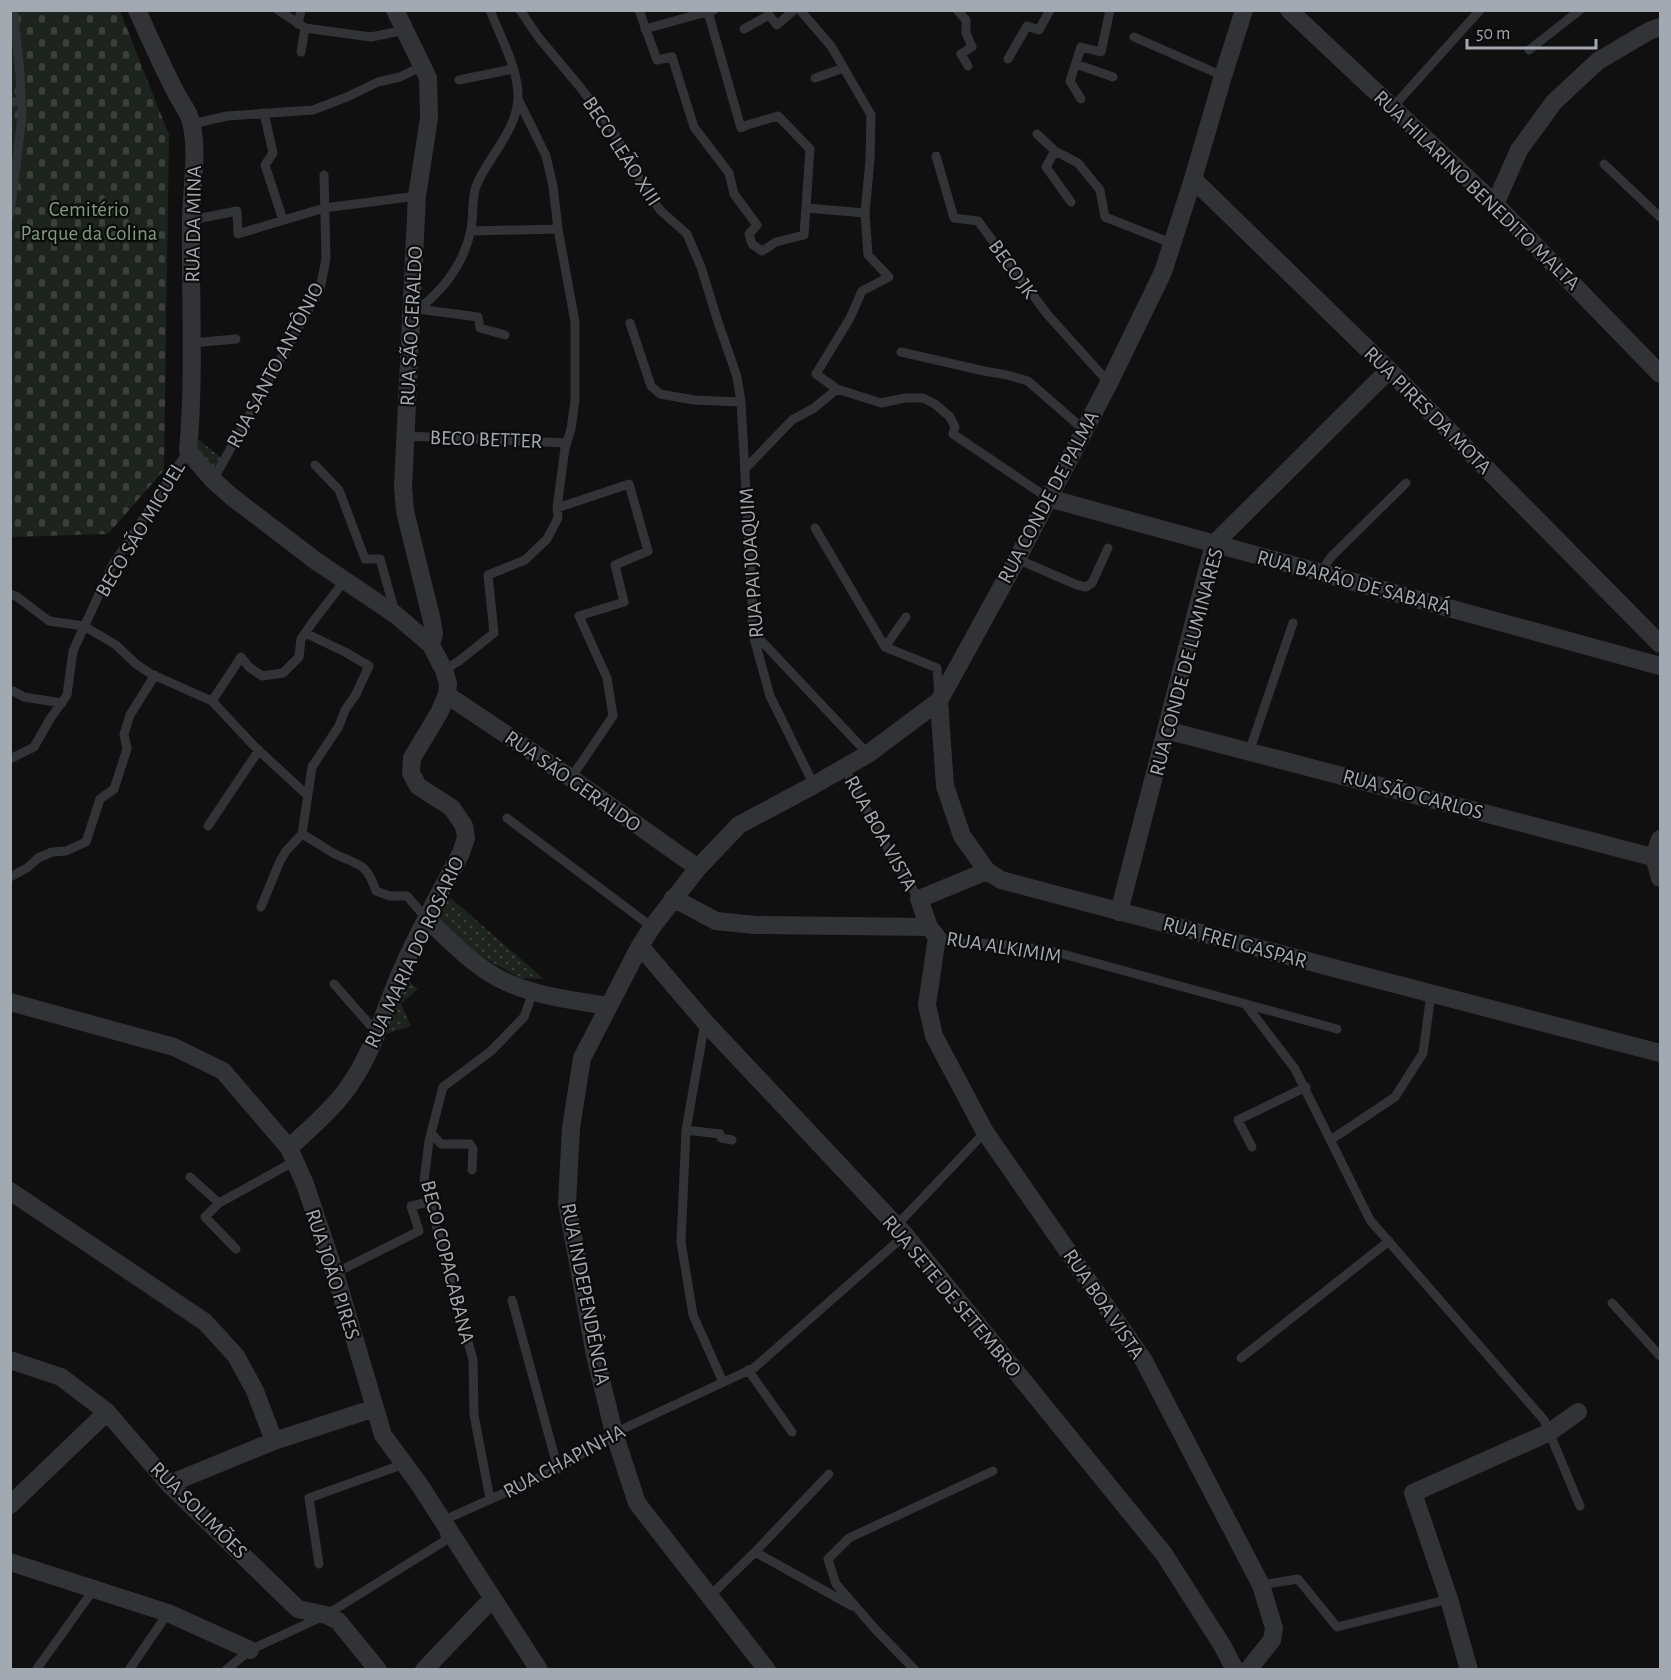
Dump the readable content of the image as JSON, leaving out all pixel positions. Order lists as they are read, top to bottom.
{
  "streets": {
    "street": [
      "RUA HILARINO BENEDITO MALTA",
      "RUA DA MINA",
      "RUA SÃO GERALDO",
      "RUA PIRES DA MOTA",
      "RUA CONDE DE PALMA",
      "RUA BARÃO DE SABARÁ",
      "RUA CONDE DE LUMINARES",
      "RUA SÃO CARLOS",
      "RUA BOA VISTA",
      "RUA FREI GASPAR",
      "RUA ALKIMIM",
      "RUA MARIA DO ROSARIO",
      "RUA JOÃO PIRES",
      "RUA INDEPENDÊNCIA",
      "RUA SETE DE SETEMBRO",
      "RUA SOLIMÕES"
    ],
    "lane": [
      "BECO LEÃO XIII",
      "BECO JK",
      "RUA SANTO ANTÔNIO",
      "BECO BETTER",
      "BECO SÃO MIGUEL",
      "RUA PAI JOAQUIM",
      "BECO COPACABANA",
      "RUA CHAPINHA"
    ]
  },
  "crossings": [
    ["BECO LEÃO XIII", "RUA PAI JOAQUIM"],
    ["RUA DA MINA", "BECO SÃO MIGUEL"],
    ["BECO JK", "RUA CONDE DE PALMA"],
    ["RUA SÃO GERALDO", "BECO BETTER"],
    ["RUA SÃO GERALDO", "RUA CONDE DE PALMA"],
    ["RUA SÃO GERALDO", "RUA MARIA DO ROSARIO"],
    ["RUA SÃO GERALDO", "RUA INDEPENDÊNCIA"],
    ["RUA PIRES DA MOTA", "RUA CONDE DE PALMA"],
    ["RUA PIRES DA MOTA", "RUA CONDE DE LUMINARES"],
    ["RUA CONDE DE PALMA", "RUA PAI JOAQUIM"],
    ["RUA CONDE DE PALMA", "RUA BARÃO DE SABARÁ"],
    ["RUA CONDE DE PALMA", "RUA BOA VISTA"],
    ["RUA CONDE DE PALMA", "RUA FREI GASPAR"],
    ["RUA CONDE DE PALMA", "RUA INDEPENDÊNCIA"],
    ["RUA BARÃO DE SABARÁ", "RUA CONDE DE LUMINARES"],
    ["RUA CONDE DE LUMINARES", "RUA SÃO CARLOS"],
    ["RUA CONDE DE LUMINARES", "RUA FREI GASPAR"],
    ["RUA BOA VISTA", "RUA ALKIMIM"],
    ["RUA BOA VISTA", "RUA CHAPINHA"],
    ["RUA ALKIMIM", "RUA INDEPENDÊNCIA"],
    ["RUA MARIA DO ROSARIO", "RUA JOÃO PIRES"],
    ["BECO COPACABANA", "RUA CHAPINHA"],
    ["RUA JOÃO PIRES", "RUA CHAPINHA"],
    ["RUA INDEPENDÊNCIA", "RUA SETE DE SETEMBRO"],
    ["RUA INDEPENDÊNCIA", "RUA CHAPINHA"],
    ["RUA SETE DE SETEMBRO", "RUA CHAPINHA"]
  ],
  "parks": ["Cemitério Parque da Colina"],
  "scale_bar": "50 m"
}
